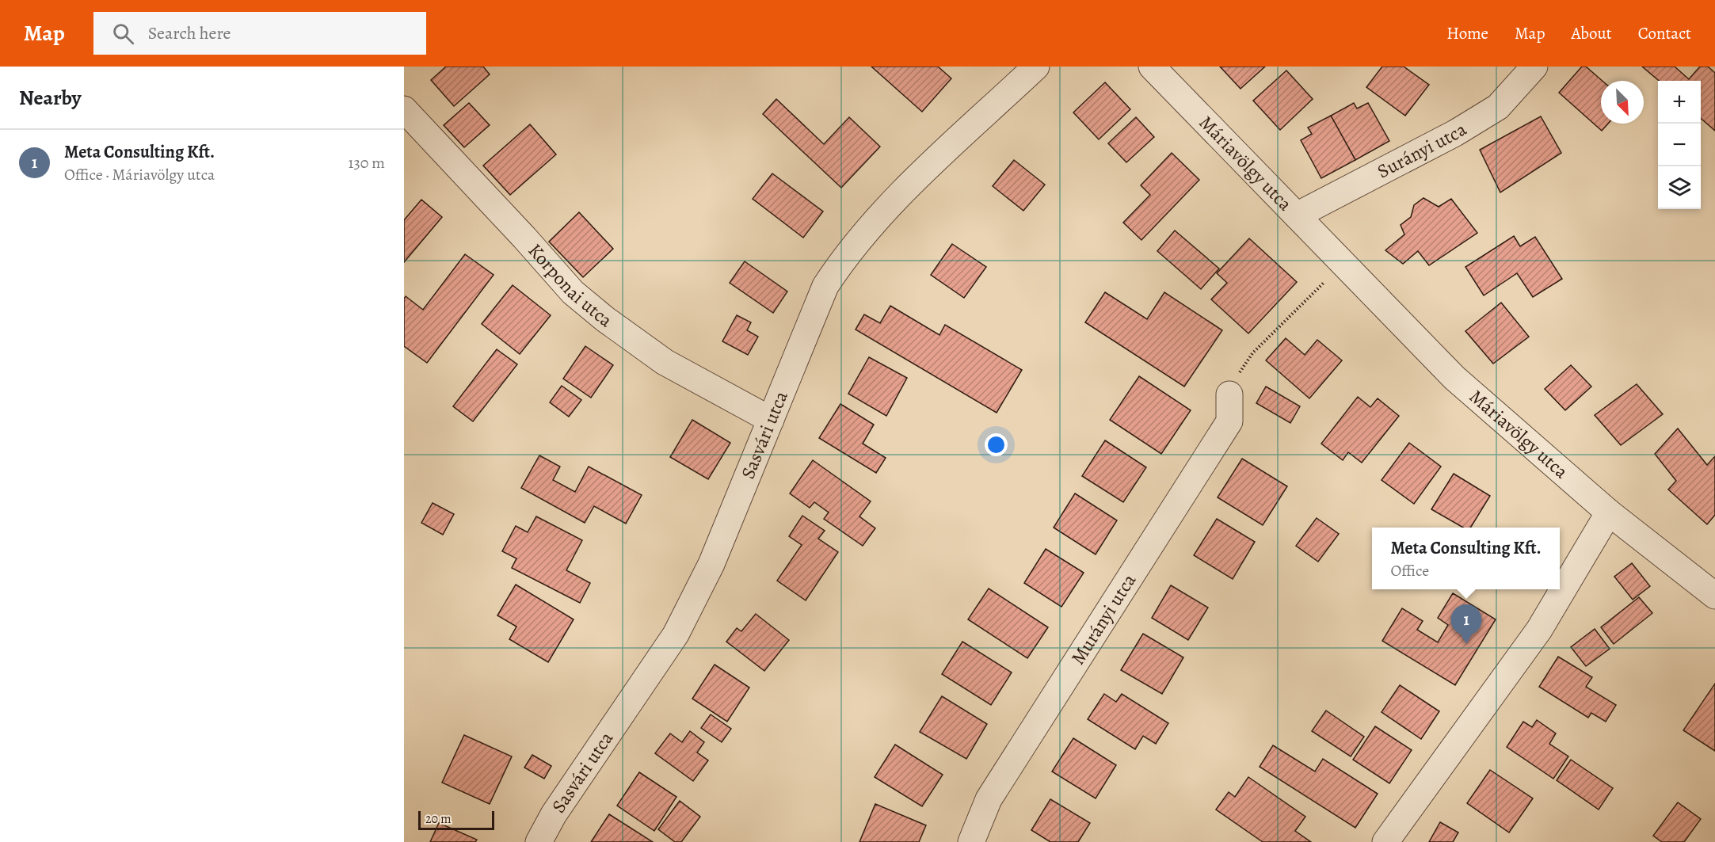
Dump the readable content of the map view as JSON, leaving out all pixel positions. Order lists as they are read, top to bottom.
{
  "streets": {
    "street": [
      "Surányi utca",
      "Máriavölgy utca",
      "Korponai utca",
      "Sasvári utca",
      "Murányi utca"
    ]
  },
  "crossings": [
    ["Surányi utca", "Máriavölgy utca"],
    ["Korponai utca", "Sasvári utca"]
  ],
  "scale_bar": "20 m",
  "north": "bottom right",
  "page": {
    "header": "Map",
    "search": "Search here",
    "nav": [
      "Home",
      "Map",
      "About",
      "Contact"
    ],
    "heading": "Nearby",
    "map_buttons": ["+", "−"],
    "list": [
      {
        "mark": "1",
        "name": "Meta Consulting Kft.",
        "note": "Office · Máriavölgy utca",
        "value": "130 m"
      }
    ],
    "popup": ["Meta Consulting Kft.", "Office"],
    "pins": "1",
    "scale": "20 m"
  }
}
